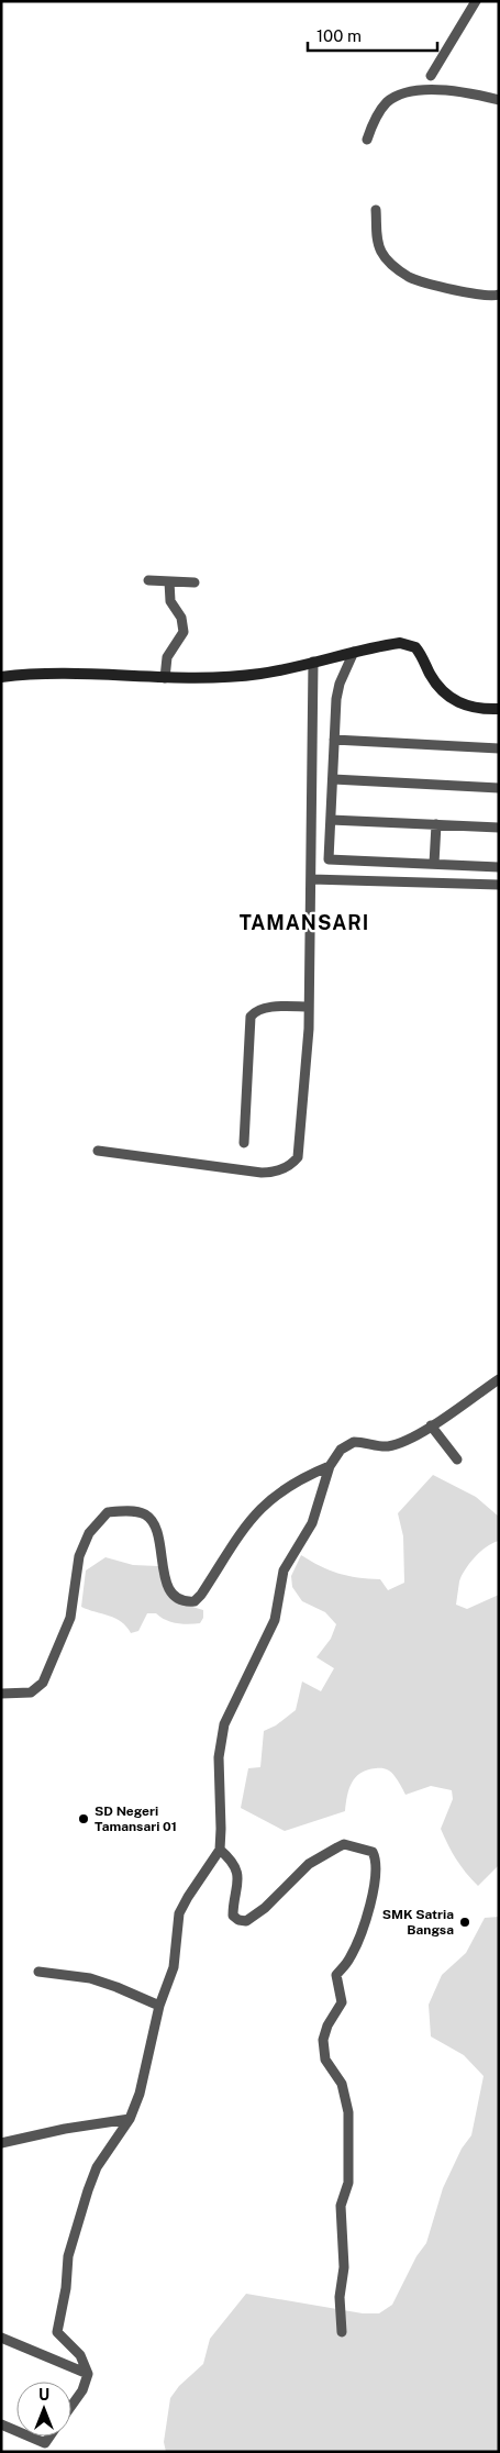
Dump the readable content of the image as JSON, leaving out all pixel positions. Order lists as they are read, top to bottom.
{
  "districts": ["TAMANSARI"],
  "places": ["SD Negeri Tamansari 01", "SMK Satria Bangsa"],
  "scale_bar": "100 m",
  "north": "top"
}
